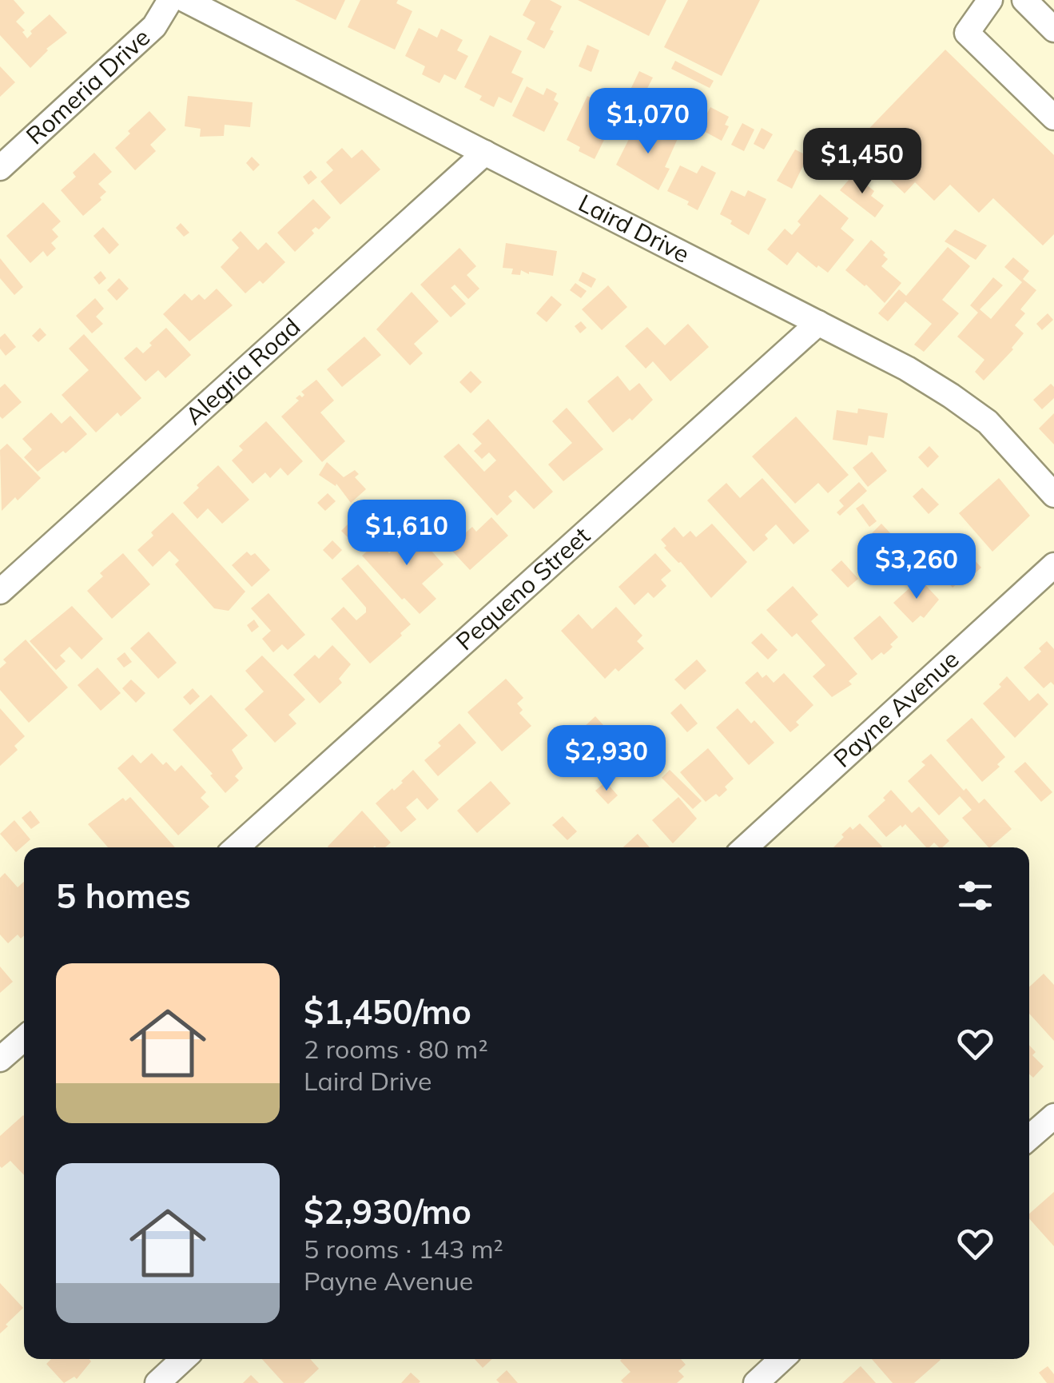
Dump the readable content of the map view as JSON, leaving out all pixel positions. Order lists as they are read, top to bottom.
{
  "streets": {
    "street": [
      "Romeria Drive",
      "Laird Drive",
      "Alegria Road",
      "Pequeno Street",
      "Payne Avenue"
    ]
  },
  "crossings": [
    ["Laird Drive", "Alegria Road"],
    ["Laird Drive", "Pequeno Street"]
  ],
  "page": {
    "price": [
      "$1,070",
      "$1,450",
      "$1,610",
      "$3,260",
      "$2,930"
    ],
    "heading": "5 homes",
    "list": [
      {
        "name": "$1,450/mo",
        "note": "2 rooms · 80 m² · Laird Drive"
      },
      {
        "name": "$2,930/mo",
        "note": "5 rooms · 143 m² · Payne Avenue"
      }
    ]
  }
}
